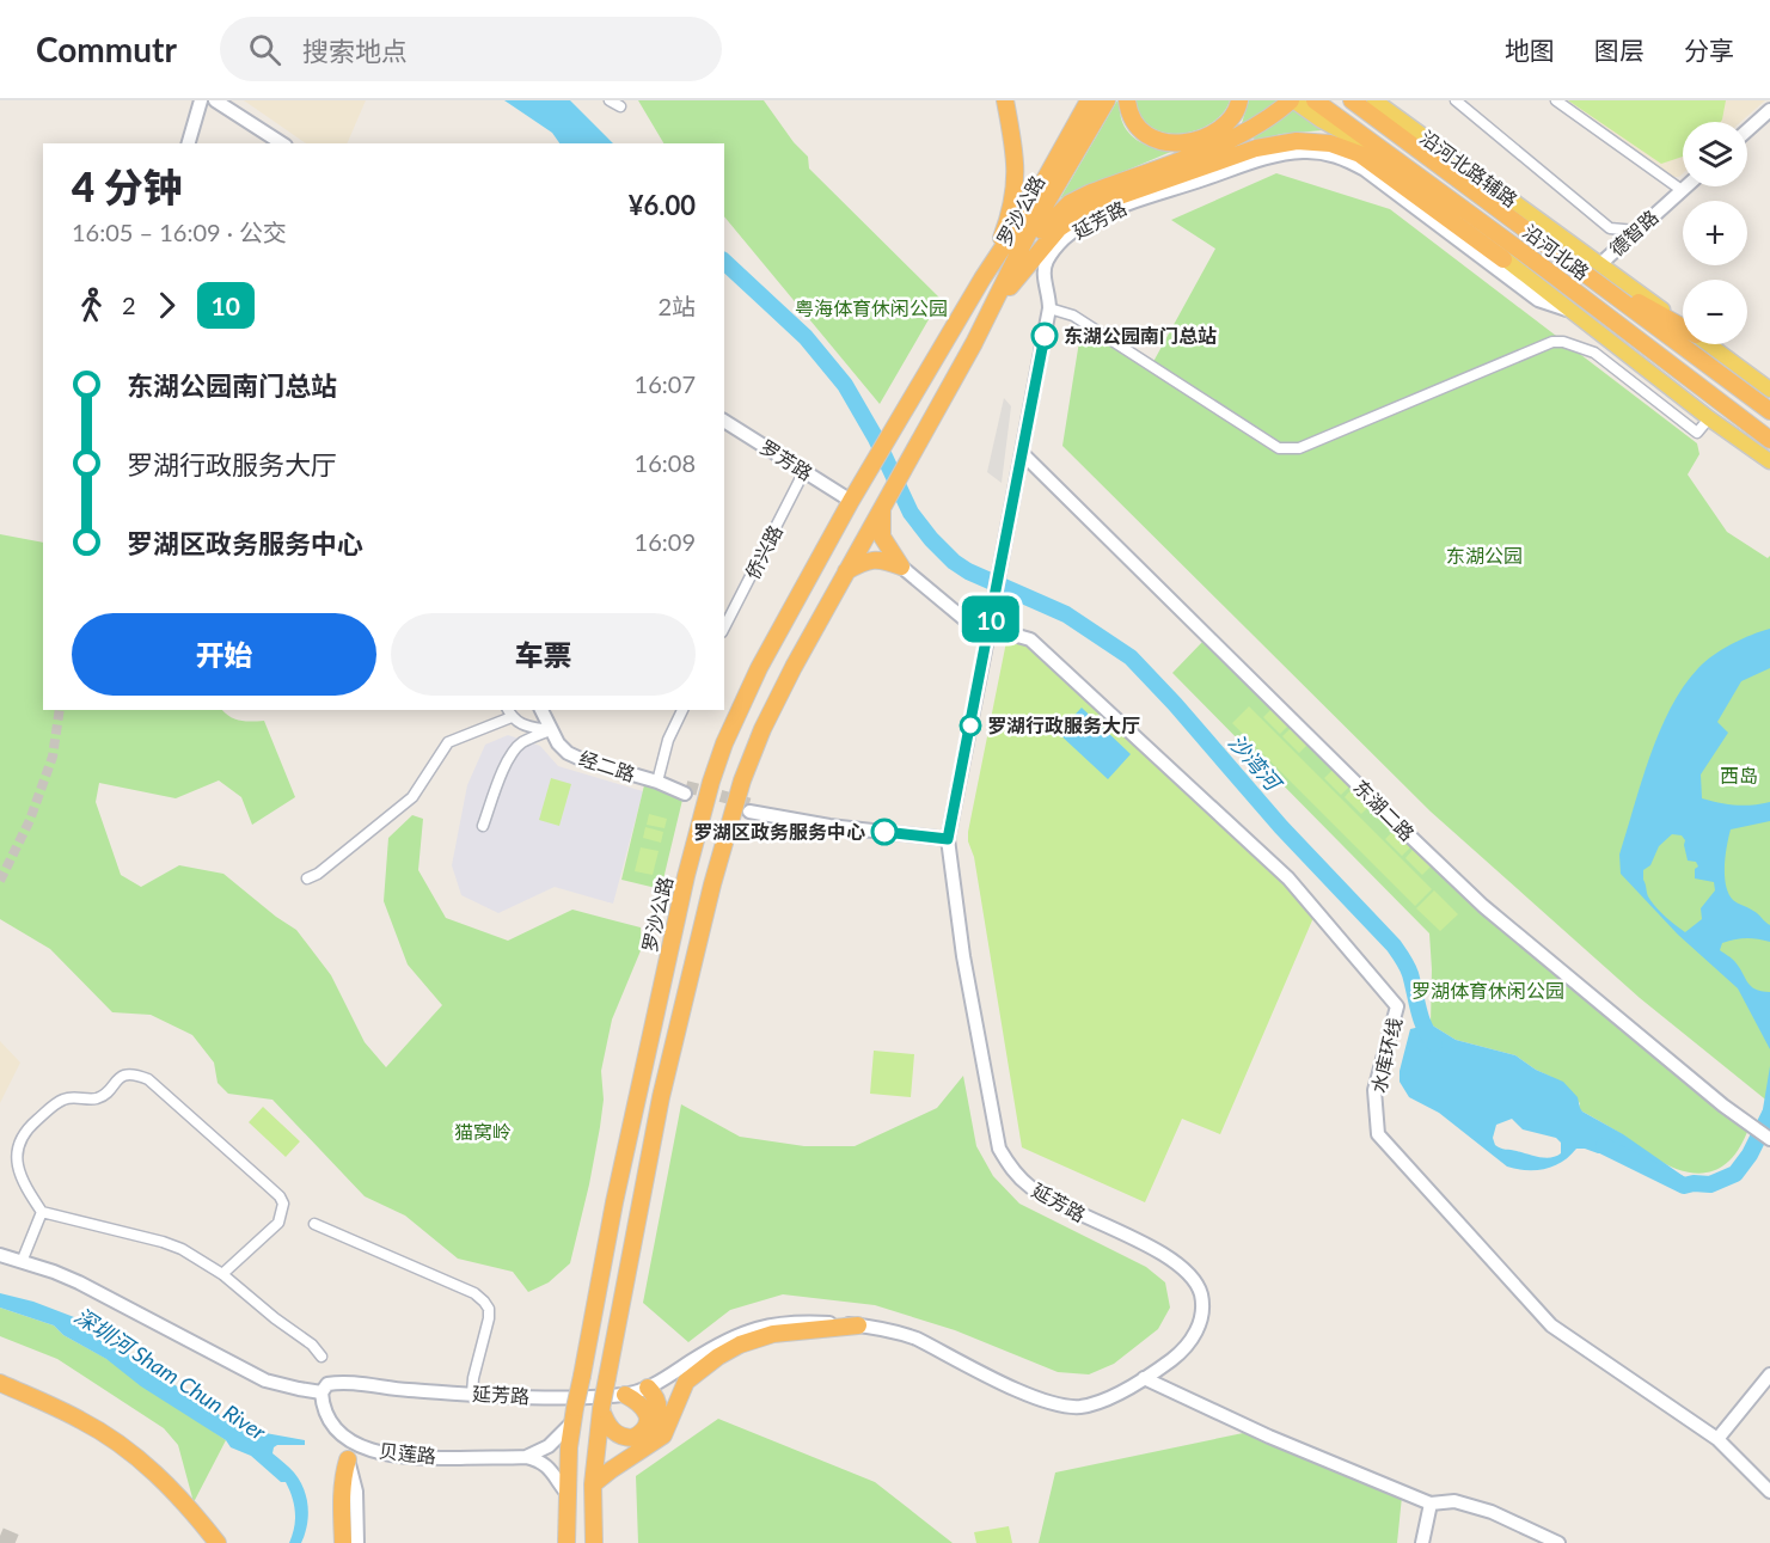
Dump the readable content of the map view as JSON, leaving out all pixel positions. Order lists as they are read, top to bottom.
{
  "streets": {
    "highway": ["罗沙公路", "沿河北路"],
    "main road": ["沿河北路辅路"],
    "street": [
      "延芳路",
      "德智路",
      "罗芳路",
      "侨兴路",
      "经二路",
      "东湖二路",
      "水库环线",
      "贝莲路"
    ]
  },
  "crossings": [
    ["沿河北路辅路", "延芳路"],
    ["沿河北路辅路", "德智路"],
    ["沿河北路辅路", "沿河北路"],
    ["罗沙公路", "罗芳路"],
    ["延芳路", "东湖二路"],
    ["延芳路", "水库环线"],
    ["延芳路", "贝莲路"],
    ["罗芳路", "侨兴路"]
  ],
  "water": ["沙湾河", "深圳河 Sham Chun River"],
  "parks": [
    "粤海体育休闲公园",
    "东湖公园",
    "西岛",
    "罗湖体育休闲公园",
    "猫窝岭"
  ],
  "places": ["东湖公园南门总站", "罗湖行政服务大厅", "罗湖区政务服务中心"],
  "lines": ["bus line 10"],
  "page": {
    "header": "Commutr",
    "search": "搜索地点",
    "nav": ["地图", "图层", "分享"],
    "on_map": "10",
    "map_buttons": ["+", "−"],
    "heading": ["4 分钟", "16:05 – 16:09 · 公交", "¥6.00"],
    "legs": ["2", "10", "2站"],
    "list": [
      {
        "name": "东湖公园南门总站",
        "value": "16:07"
      },
      {
        "name": "罗湖行政服务大厅",
        "value": "16:08"
      },
      {
        "name": "罗湖区政务服务中心",
        "value": "16:09"
      }
    ],
    "buttons": ["开始", "车票"]
  }
}
